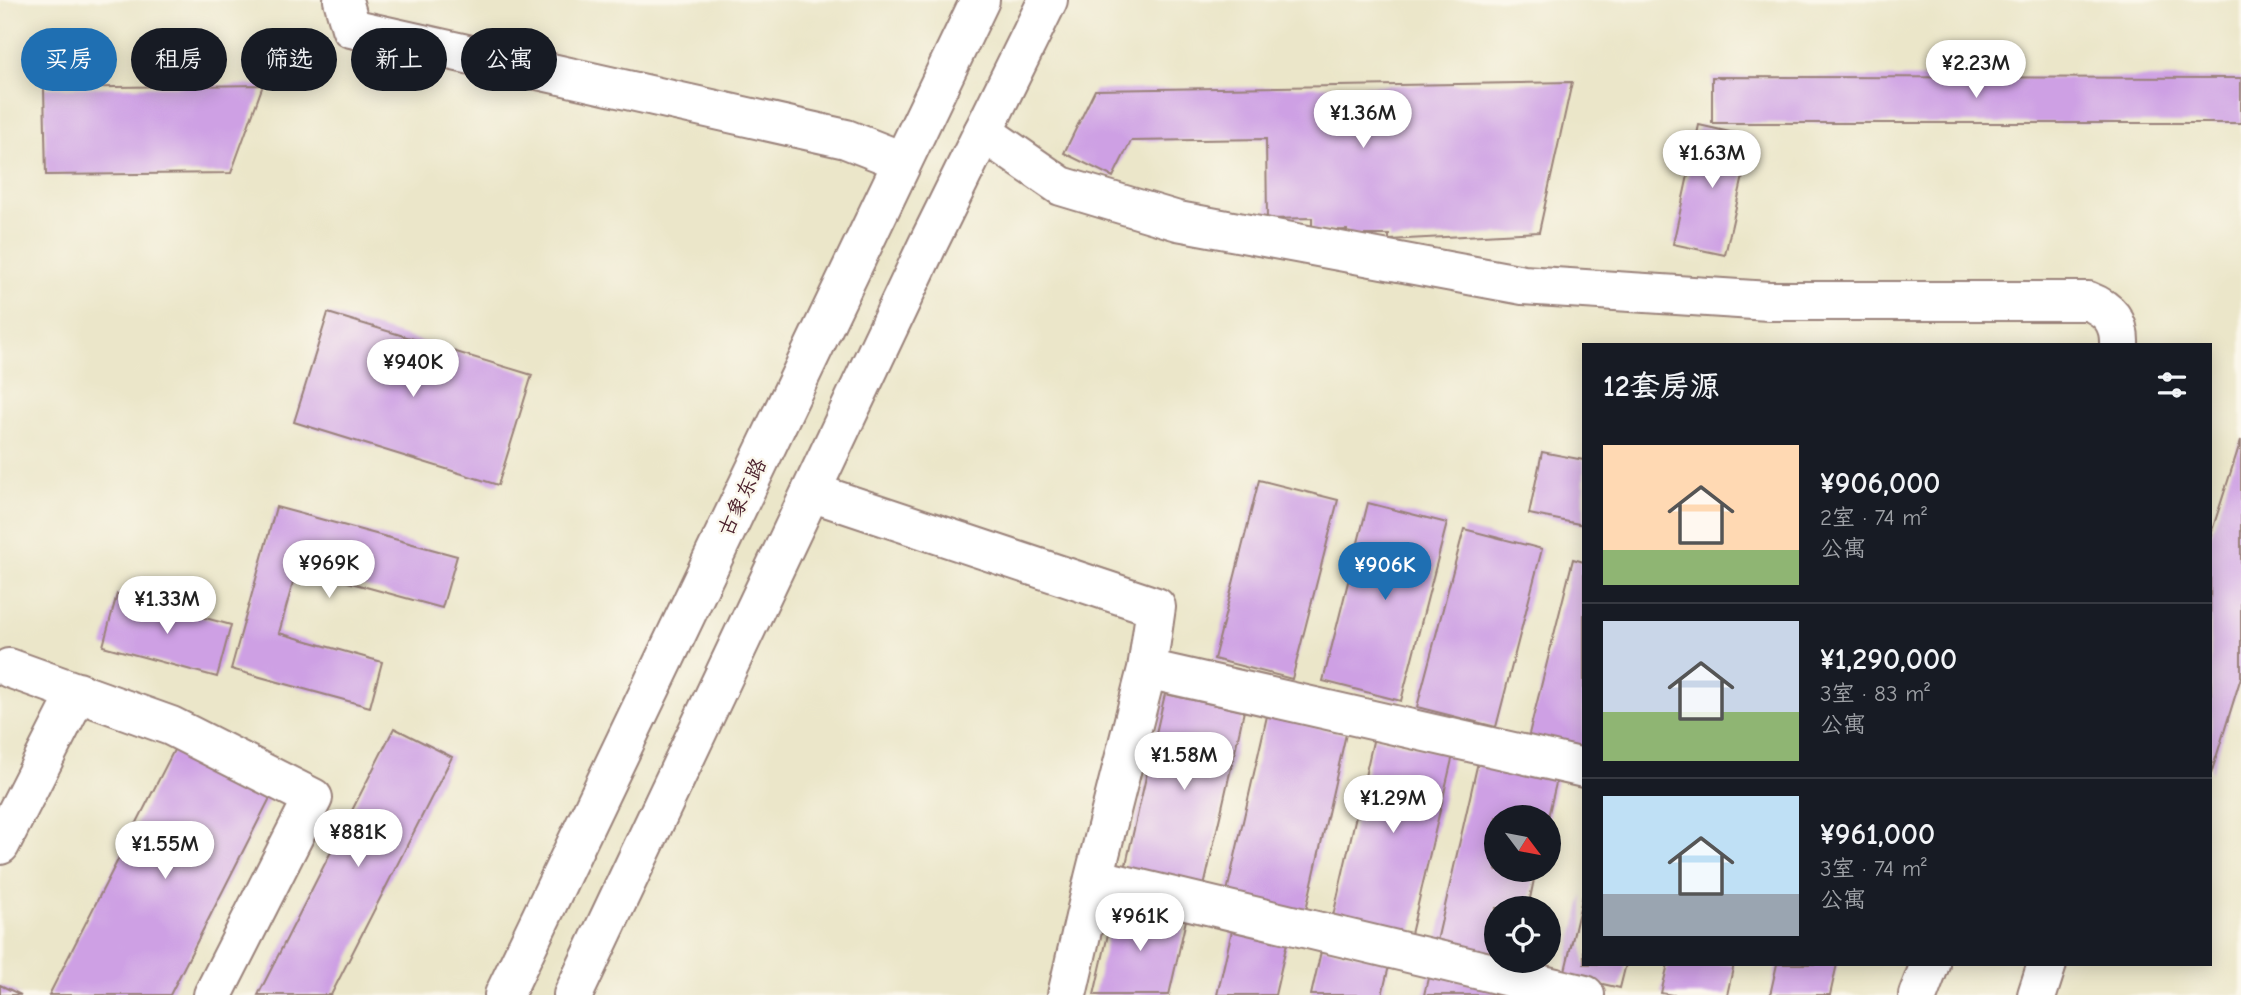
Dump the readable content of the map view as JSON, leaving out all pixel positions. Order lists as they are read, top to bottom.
{
  "streets": {
    "street": ["古象东路"]
  },
  "north": "bottom right",
  "page": {
    "chip": [
      "买房",
      "租房",
      "筛选",
      "新上",
      "公寓"
    ],
    "price": [
      "¥2.23M",
      "¥1.36M",
      "¥1.63M",
      "¥940K",
      "¥969K",
      "¥906K",
      "¥1.33M",
      "¥1.58M",
      "¥1.29M",
      "¥881K",
      "¥1.55M",
      "¥961K"
    ],
    "heading": "12套房源",
    "list": [
      {
        "name": "¥906,000",
        "note": "2室 · 74 m² · 公寓"
      },
      {
        "name": "¥1,290,000",
        "note": "3室 · 83 m² · 公寓"
      },
      {
        "name": "¥961,000",
        "note": "3室 · 74 m² · 公寓"
      }
    ]
  }
}
